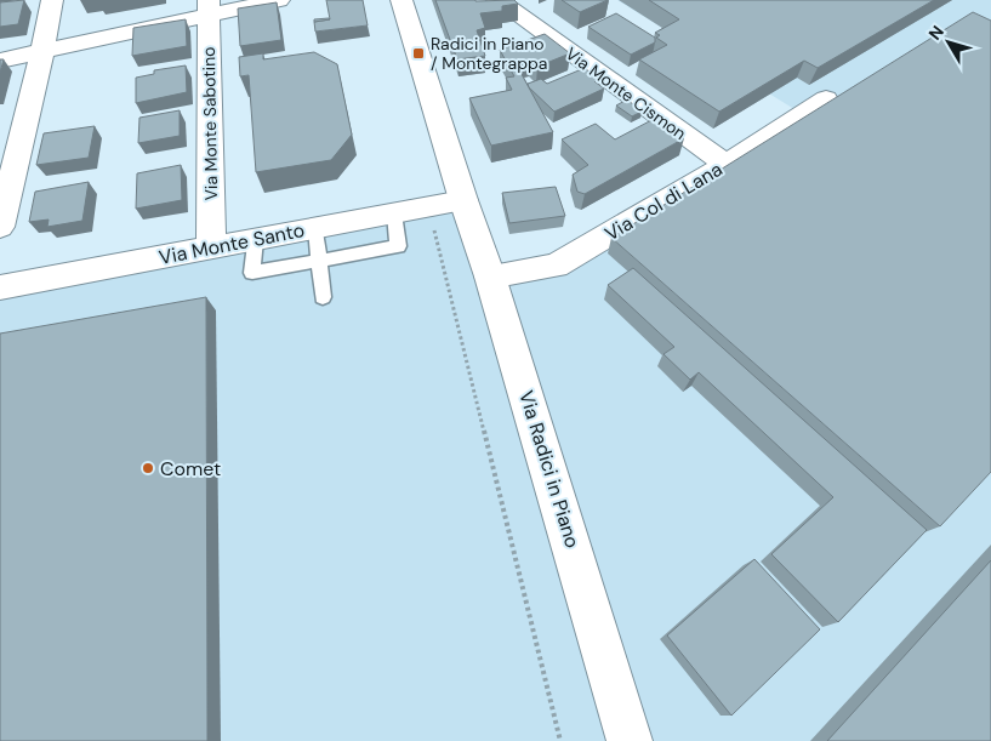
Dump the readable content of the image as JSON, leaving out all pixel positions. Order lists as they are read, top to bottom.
{
  "streets": {
    "street": [
      "Via Monte Cismon",
      "Via Monte Sabotino",
      "Via Col di Lana",
      "Via Monte Santo",
      "Via Radici in Piano"
    ]
  },
  "crossings": [
    ["Via Monte Cismon", "Via Col di Lana"],
    ["Via Monte Sabotino", "Via Monte Santo"],
    ["Via Col di Lana", "Via Radici in Piano"],
    ["Via Monte Santo", "Via Radici in Piano"]
  ],
  "places": {
    "transit": ["Radici in Piano / Montegrappa"],
    "other": ["Comet"]
  },
  "north": "top left"
}
